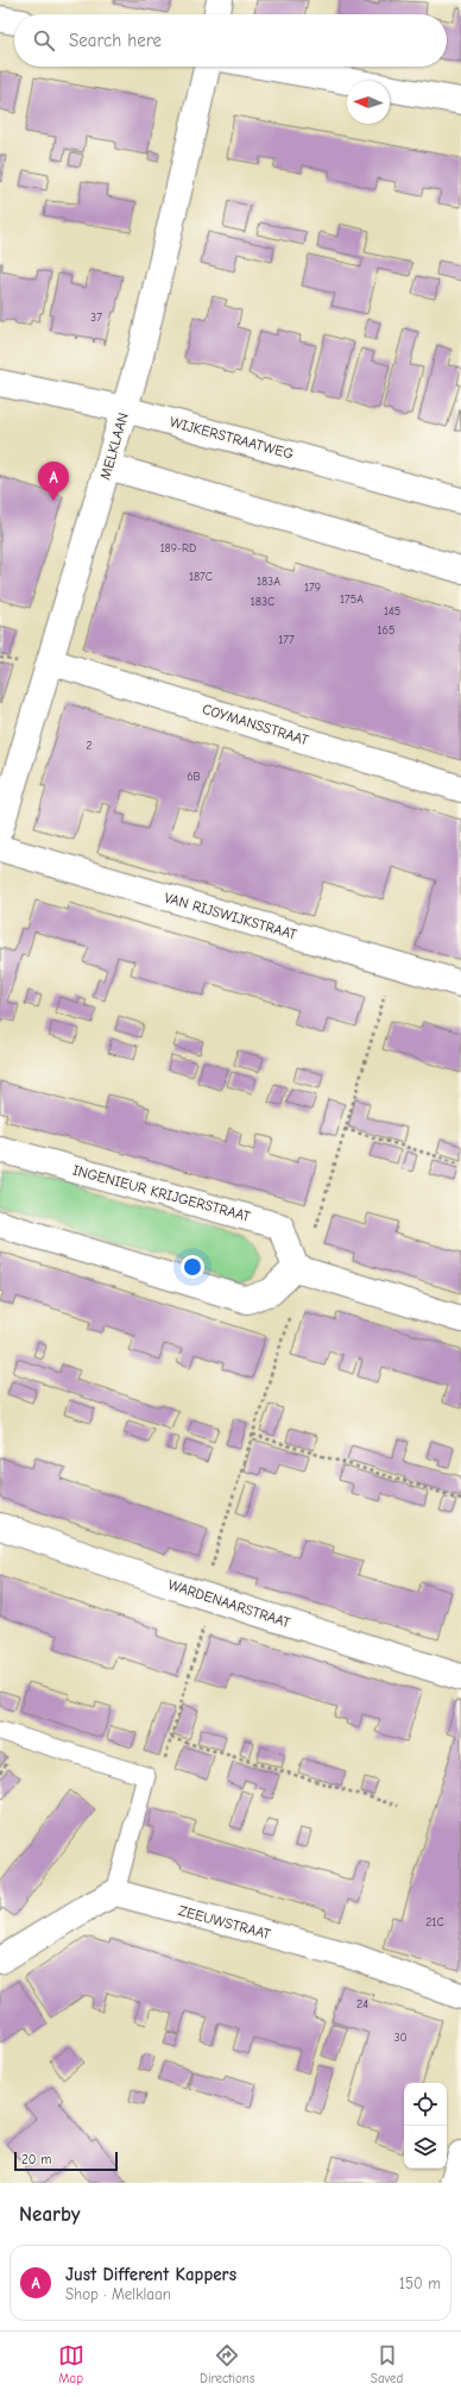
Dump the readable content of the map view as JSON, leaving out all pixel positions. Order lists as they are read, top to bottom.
{
  "streets": {
    "street": [
      "WIJKERSTRAATWEG",
      "MELKLAAN",
      "COYMANSSTRAAT",
      "VAN RIJSWIJKSTRAAT",
      "INGENIEUR KRIJGERSTRAAT",
      "WARDENAARSTRAAT",
      "ZEEUWSTRAAT"
    ]
  },
  "crossings": [
    ["WIJKERSTRAATWEG", "MELKLAAN"],
    ["MELKLAAN", "COYMANSSTRAAT"]
  ],
  "house_numbers": [
    "37",
    "189-RD",
    "187C",
    "183A",
    "179",
    "175A",
    "183C",
    "145",
    "165",
    "177",
    "2",
    "6B",
    "21C",
    "24",
    "30"
  ],
  "scale_bar": "20 m",
  "north": "left",
  "page": {
    "search": "Search here",
    "pins": "A",
    "scale": "20 m",
    "heading": "Nearby",
    "list": [
      {
        "mark": "A",
        "name": "Just Different Kappers",
        "note": "Shop · Melklaan",
        "value": "150 m"
      }
    ],
    "nav": ["Map", "Directions", "Saved"]
  }
}
